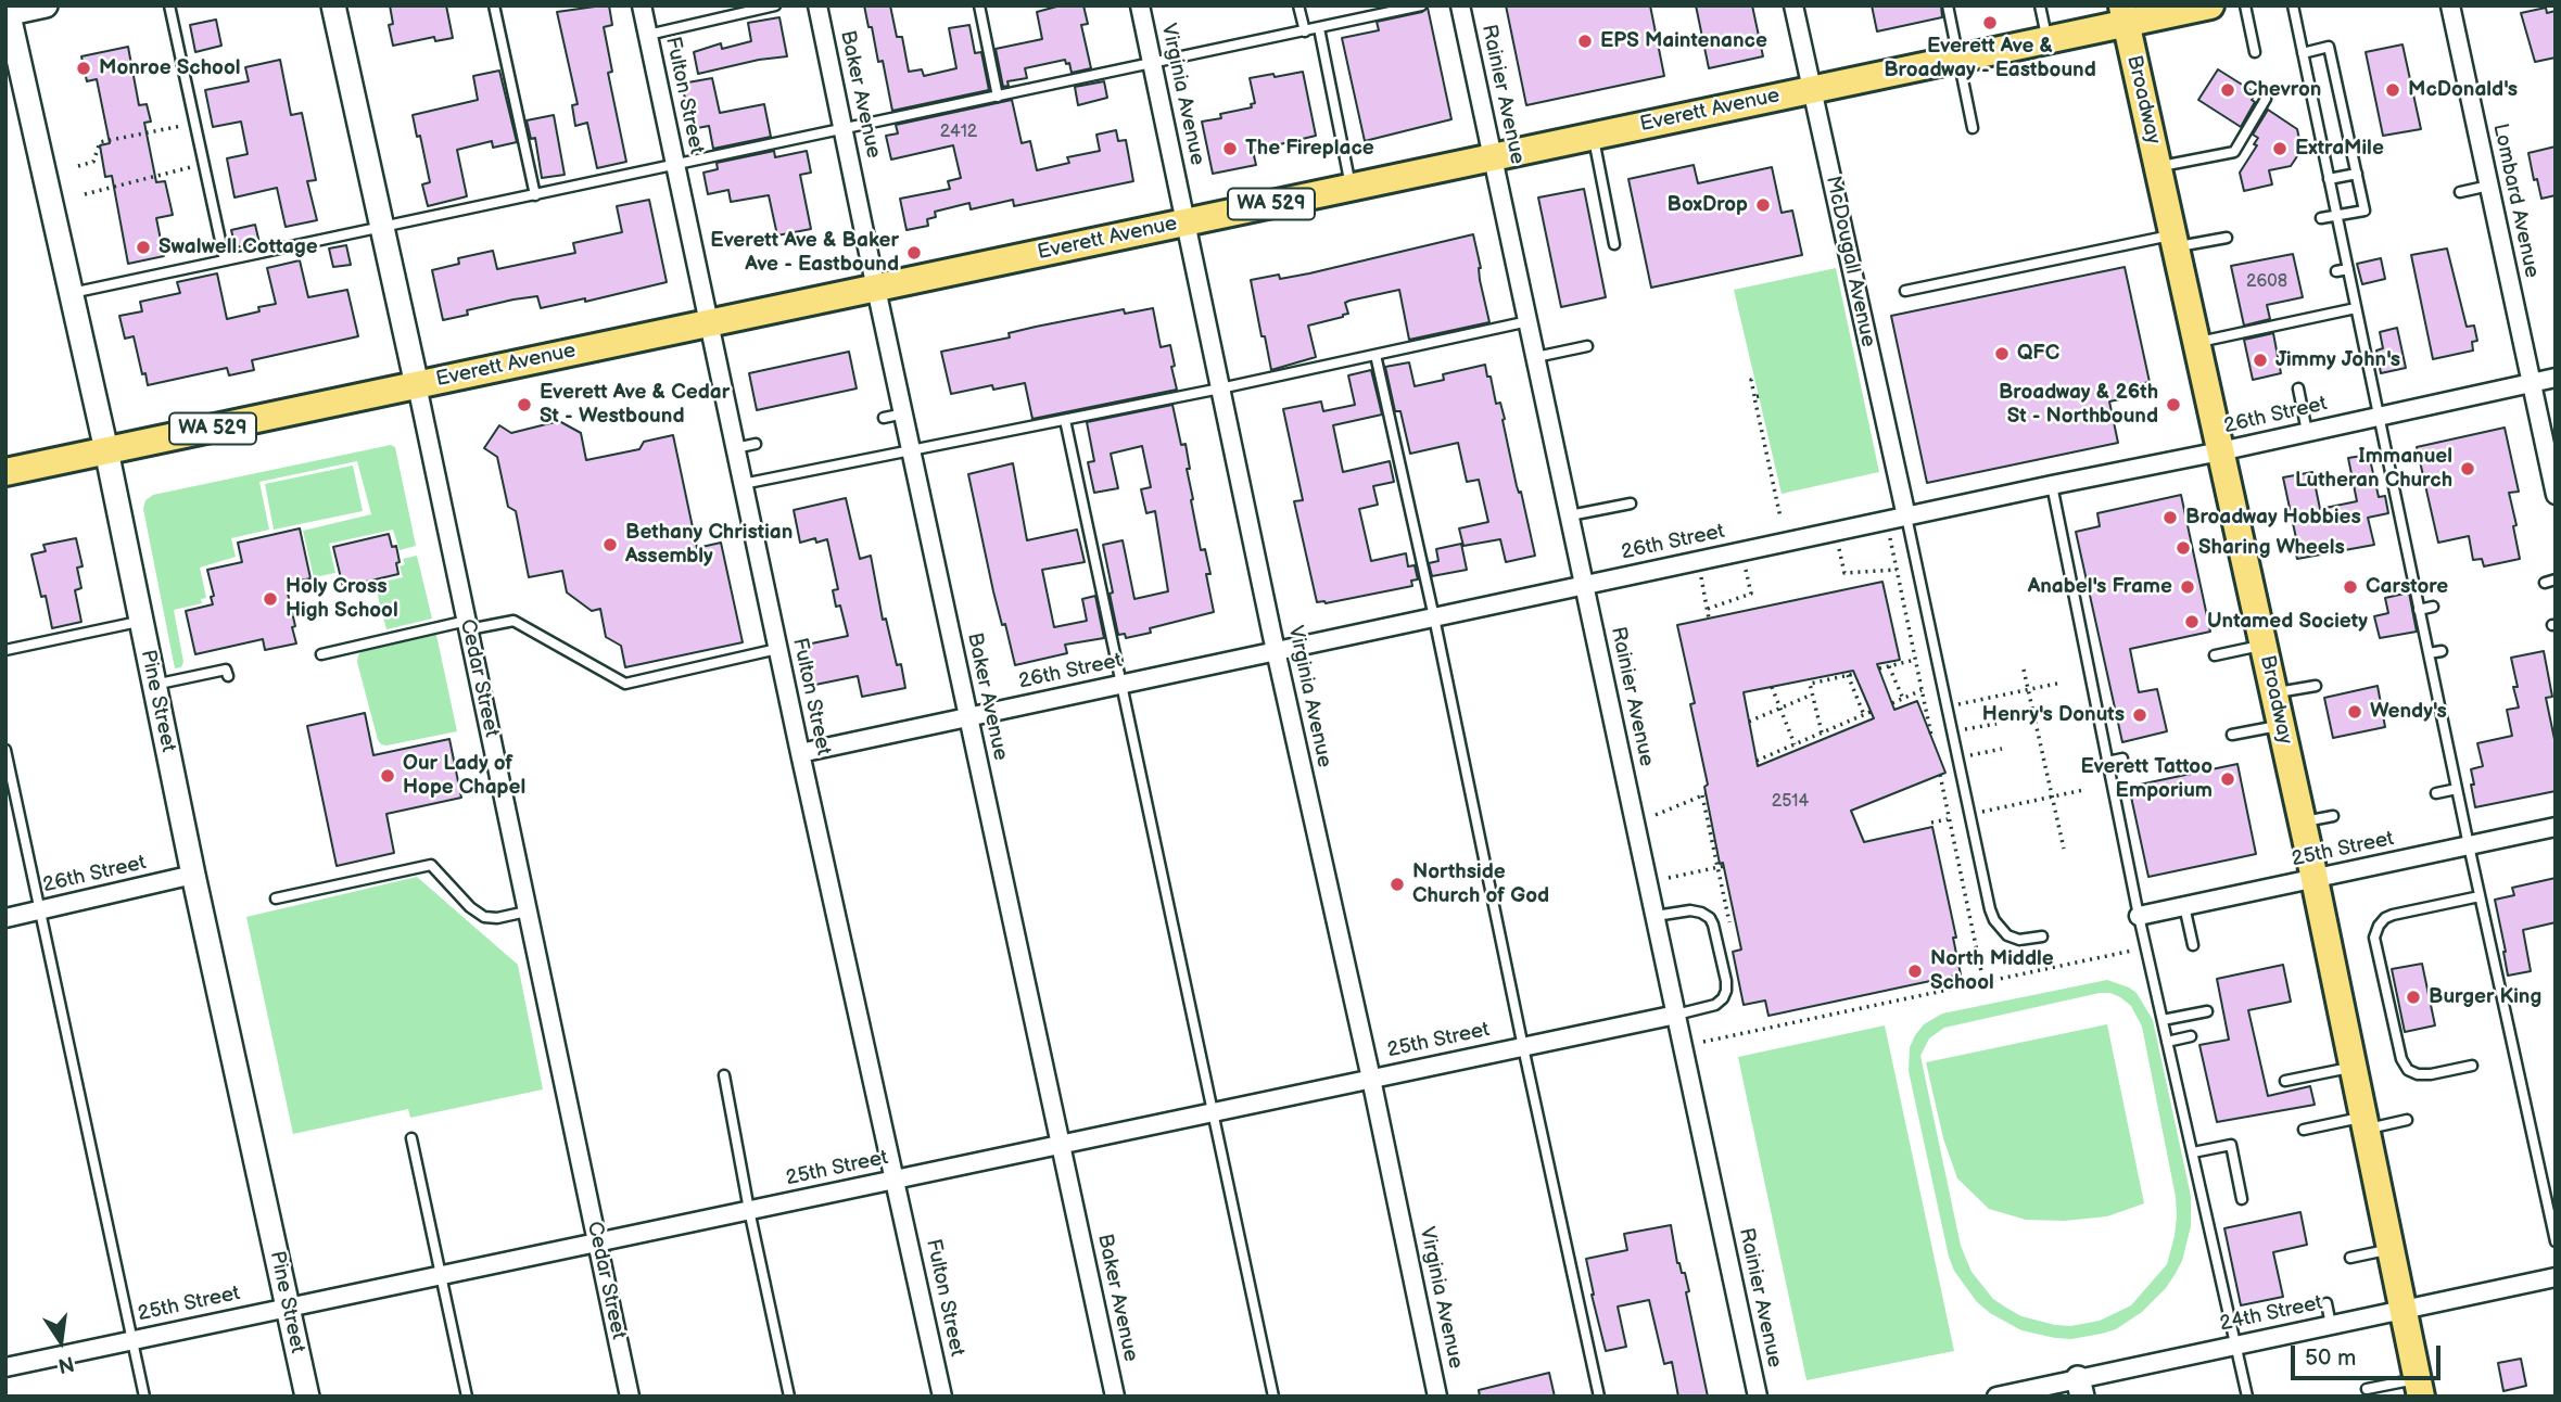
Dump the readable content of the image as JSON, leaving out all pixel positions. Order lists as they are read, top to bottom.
{
  "streets": {
    "main road": ["Broadway", "Everett Avenue", "WA 529"],
    "street": [
      "Baker Avenue",
      "Virginia Avenue",
      "Rainier Avenue",
      "Fulton Street",
      "Lombard Avenue",
      "McDougall Avenue",
      "26th Street",
      "Cedar Street",
      "Pine Street",
      "25th Street",
      "24th Street"
    ]
  },
  "crossings": [
    ["Baker Avenue", "Everett Avenue"],
    ["Baker Avenue", "26th Street"],
    ["Baker Avenue", "25th Street"],
    ["Virginia Avenue", "Everett Avenue"],
    ["Virginia Avenue", "26th Street"],
    ["Virginia Avenue", "25th Street"],
    ["Rainier Avenue", "Everett Avenue"],
    ["Rainier Avenue", "26th Street"],
    ["Rainier Avenue", "25th Street"],
    ["Fulton Street", "Everett Avenue"],
    ["Fulton Street", "26th Street"],
    ["Fulton Street", "25th Street"],
    ["Broadway", "Everett Avenue"],
    ["Broadway", "26th Street"],
    ["Broadway", "25th Street"],
    ["Broadway", "24th Street"],
    ["Everett Avenue", "McDougall Avenue"],
    ["Everett Avenue", "Cedar Street"],
    ["Everett Avenue", "Pine Street"],
    ["Lombard Avenue", "26th Street"],
    ["McDougall Avenue", "26th Street"],
    ["26th Street", "Pine Street"],
    ["Cedar Street", "25th Street"],
    ["Pine Street", "25th Street"]
  ],
  "places": [
    "Everett Ave & Broadway - Eastbound",
    "EPS Maintenance",
    "Monroe School",
    "Chevron",
    "McDonald's",
    "The Fireplace",
    "ExtraMile",
    "BoxDrop",
    "Swalwell Cottage",
    "Everett Ave & Baker Ave - Eastbound",
    "QFC",
    "Jimmy John's",
    "Everett Ave & Cedar St - Westbound",
    "Broadway & 26th St - Northbound",
    "Immanuel Lutheran Church",
    "Broadway Hobbies",
    "Bethany Christian Assembly",
    "Sharing Wheels",
    "Anabel's Frame",
    "Carstore",
    "Holy Cross High School",
    "Untamed Society",
    "Wendy's",
    "Henry's Donuts",
    "Our Lady of Hope Chapel",
    "Everett Tattoo Emporium",
    "Northside Church of God",
    "North Middle School",
    "Burger King"
  ],
  "house_numbers": ["2412", "2608", "2514"],
  "scale_bar": "50 m",
  "north": "bottom"
}
